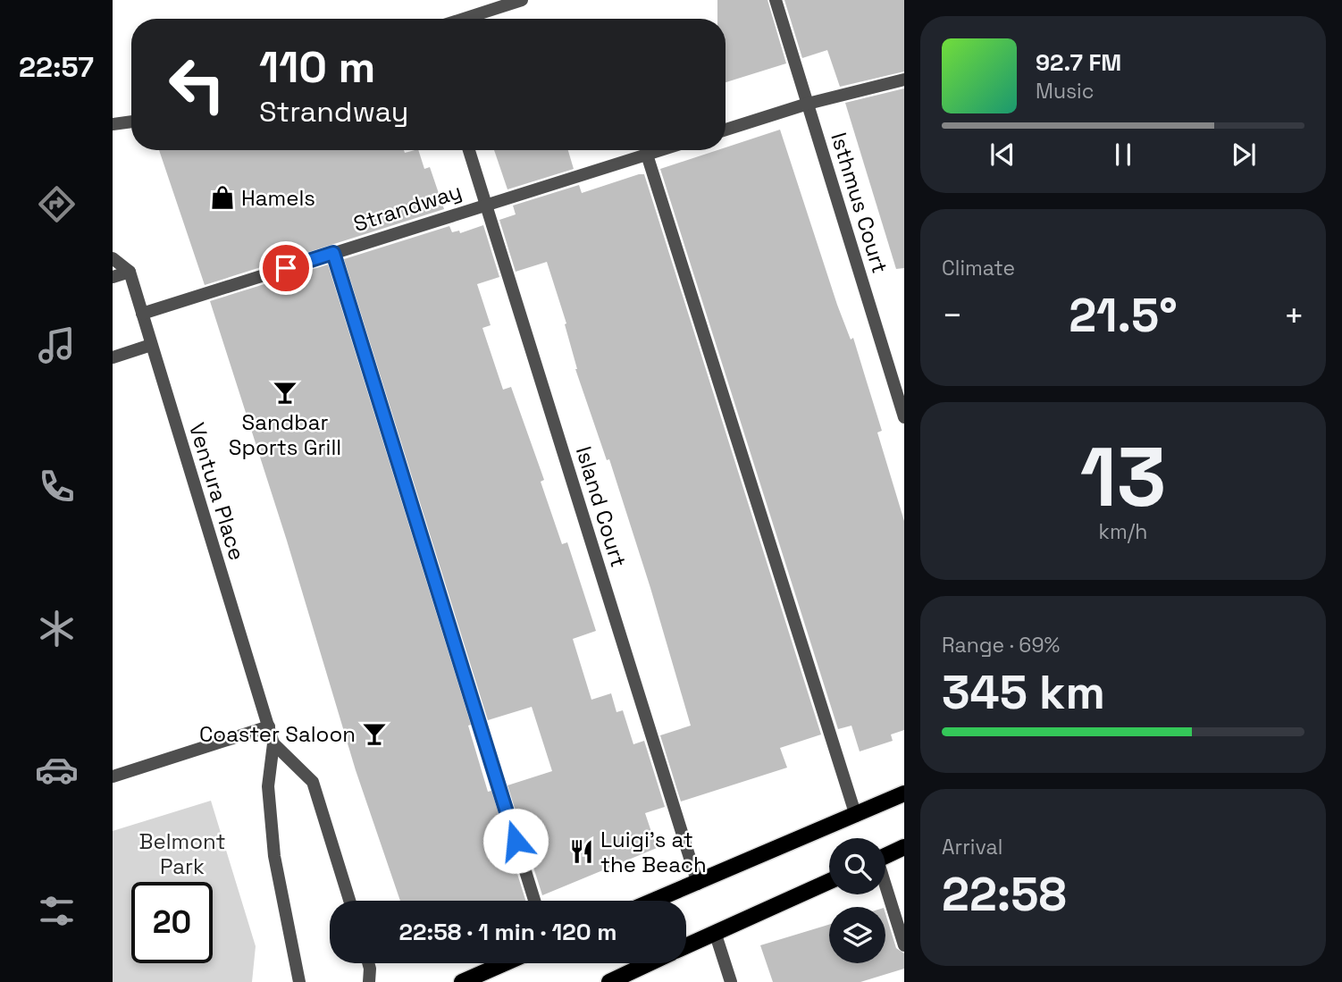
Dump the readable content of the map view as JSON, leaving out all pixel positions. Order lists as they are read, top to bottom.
{
  "streets": {
    "street": [
      "Isthmus Court",
      "Strandway",
      "Ventura Place",
      "Island Court"
    ]
  },
  "crossings": [
    ["Strandway", "Ventura Place"],
    ["Strandway", "Island Court"]
  ],
  "parks": ["Belmont Park"],
  "places": {
    "shop": ["Hamels"],
    "bar": ["Sandbar Sports Grill", "Coaster Saloon"],
    "restaurant": ["Luigi's at the Beach"]
  },
  "page": {
    "tabs": "22:57",
    "turn": ["110 m", "Strandway"],
    "song": ["92.7 FM", "Music"],
    "tile": [
      "Climate",
      ["13", "km/h"],
      ["Range · 69%", "345 km"],
      ["Arrival", "22:58"]
    ],
    "heat": ["−", "21.5°", "+"],
    "limit": "20",
    "trip": "22:58 · 1 min · 120 m"
  }
}
